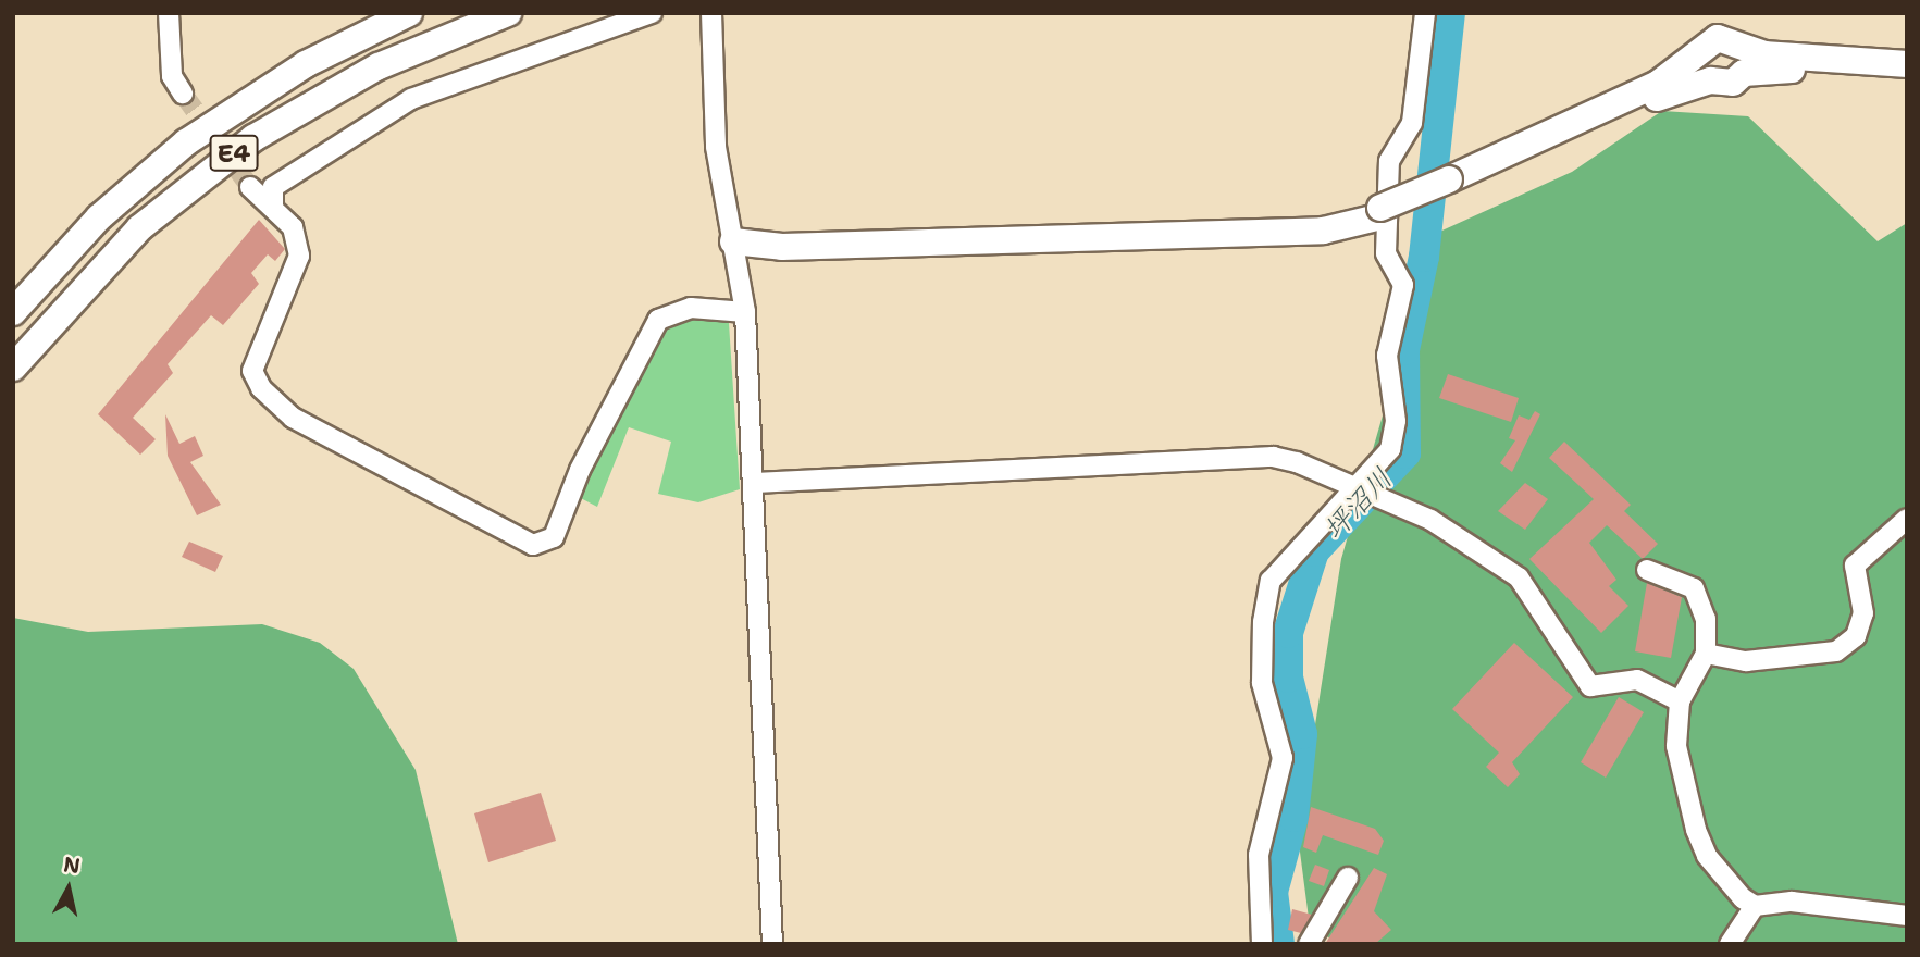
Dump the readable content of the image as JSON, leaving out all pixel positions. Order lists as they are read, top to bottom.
{
  "streets": {
    "highway": ["E4"]
  },
  "water": ["坪沼川"],
  "north": "top"
}
